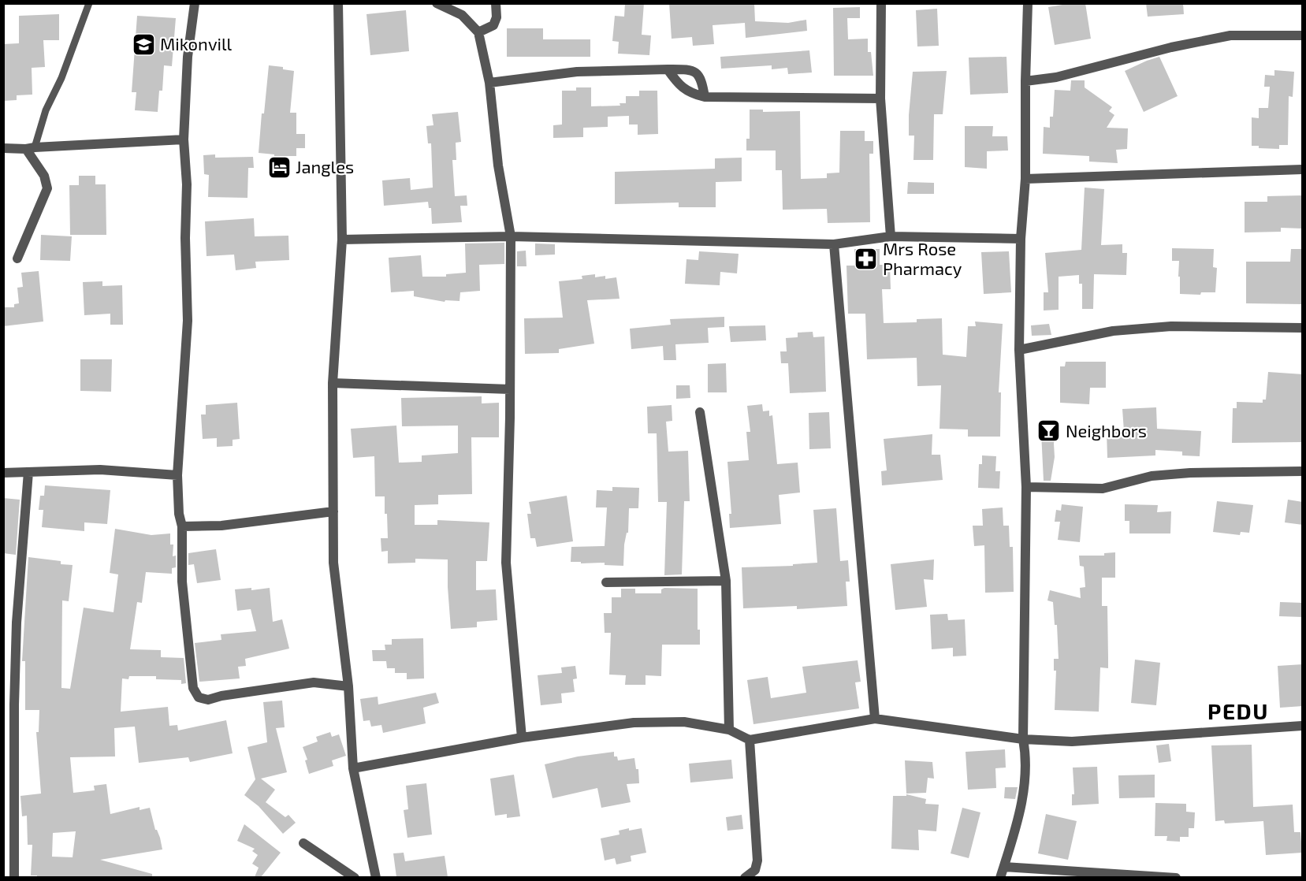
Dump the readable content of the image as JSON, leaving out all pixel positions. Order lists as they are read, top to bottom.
{
  "districts": ["PEDU"],
  "places": {
    "school or university": ["Mikonvill"],
    "hotel": ["Jangles"],
    "pharmacy": ["Mrs Rose Pharmacy"],
    "bar": ["Neighbors"]
  }
}
